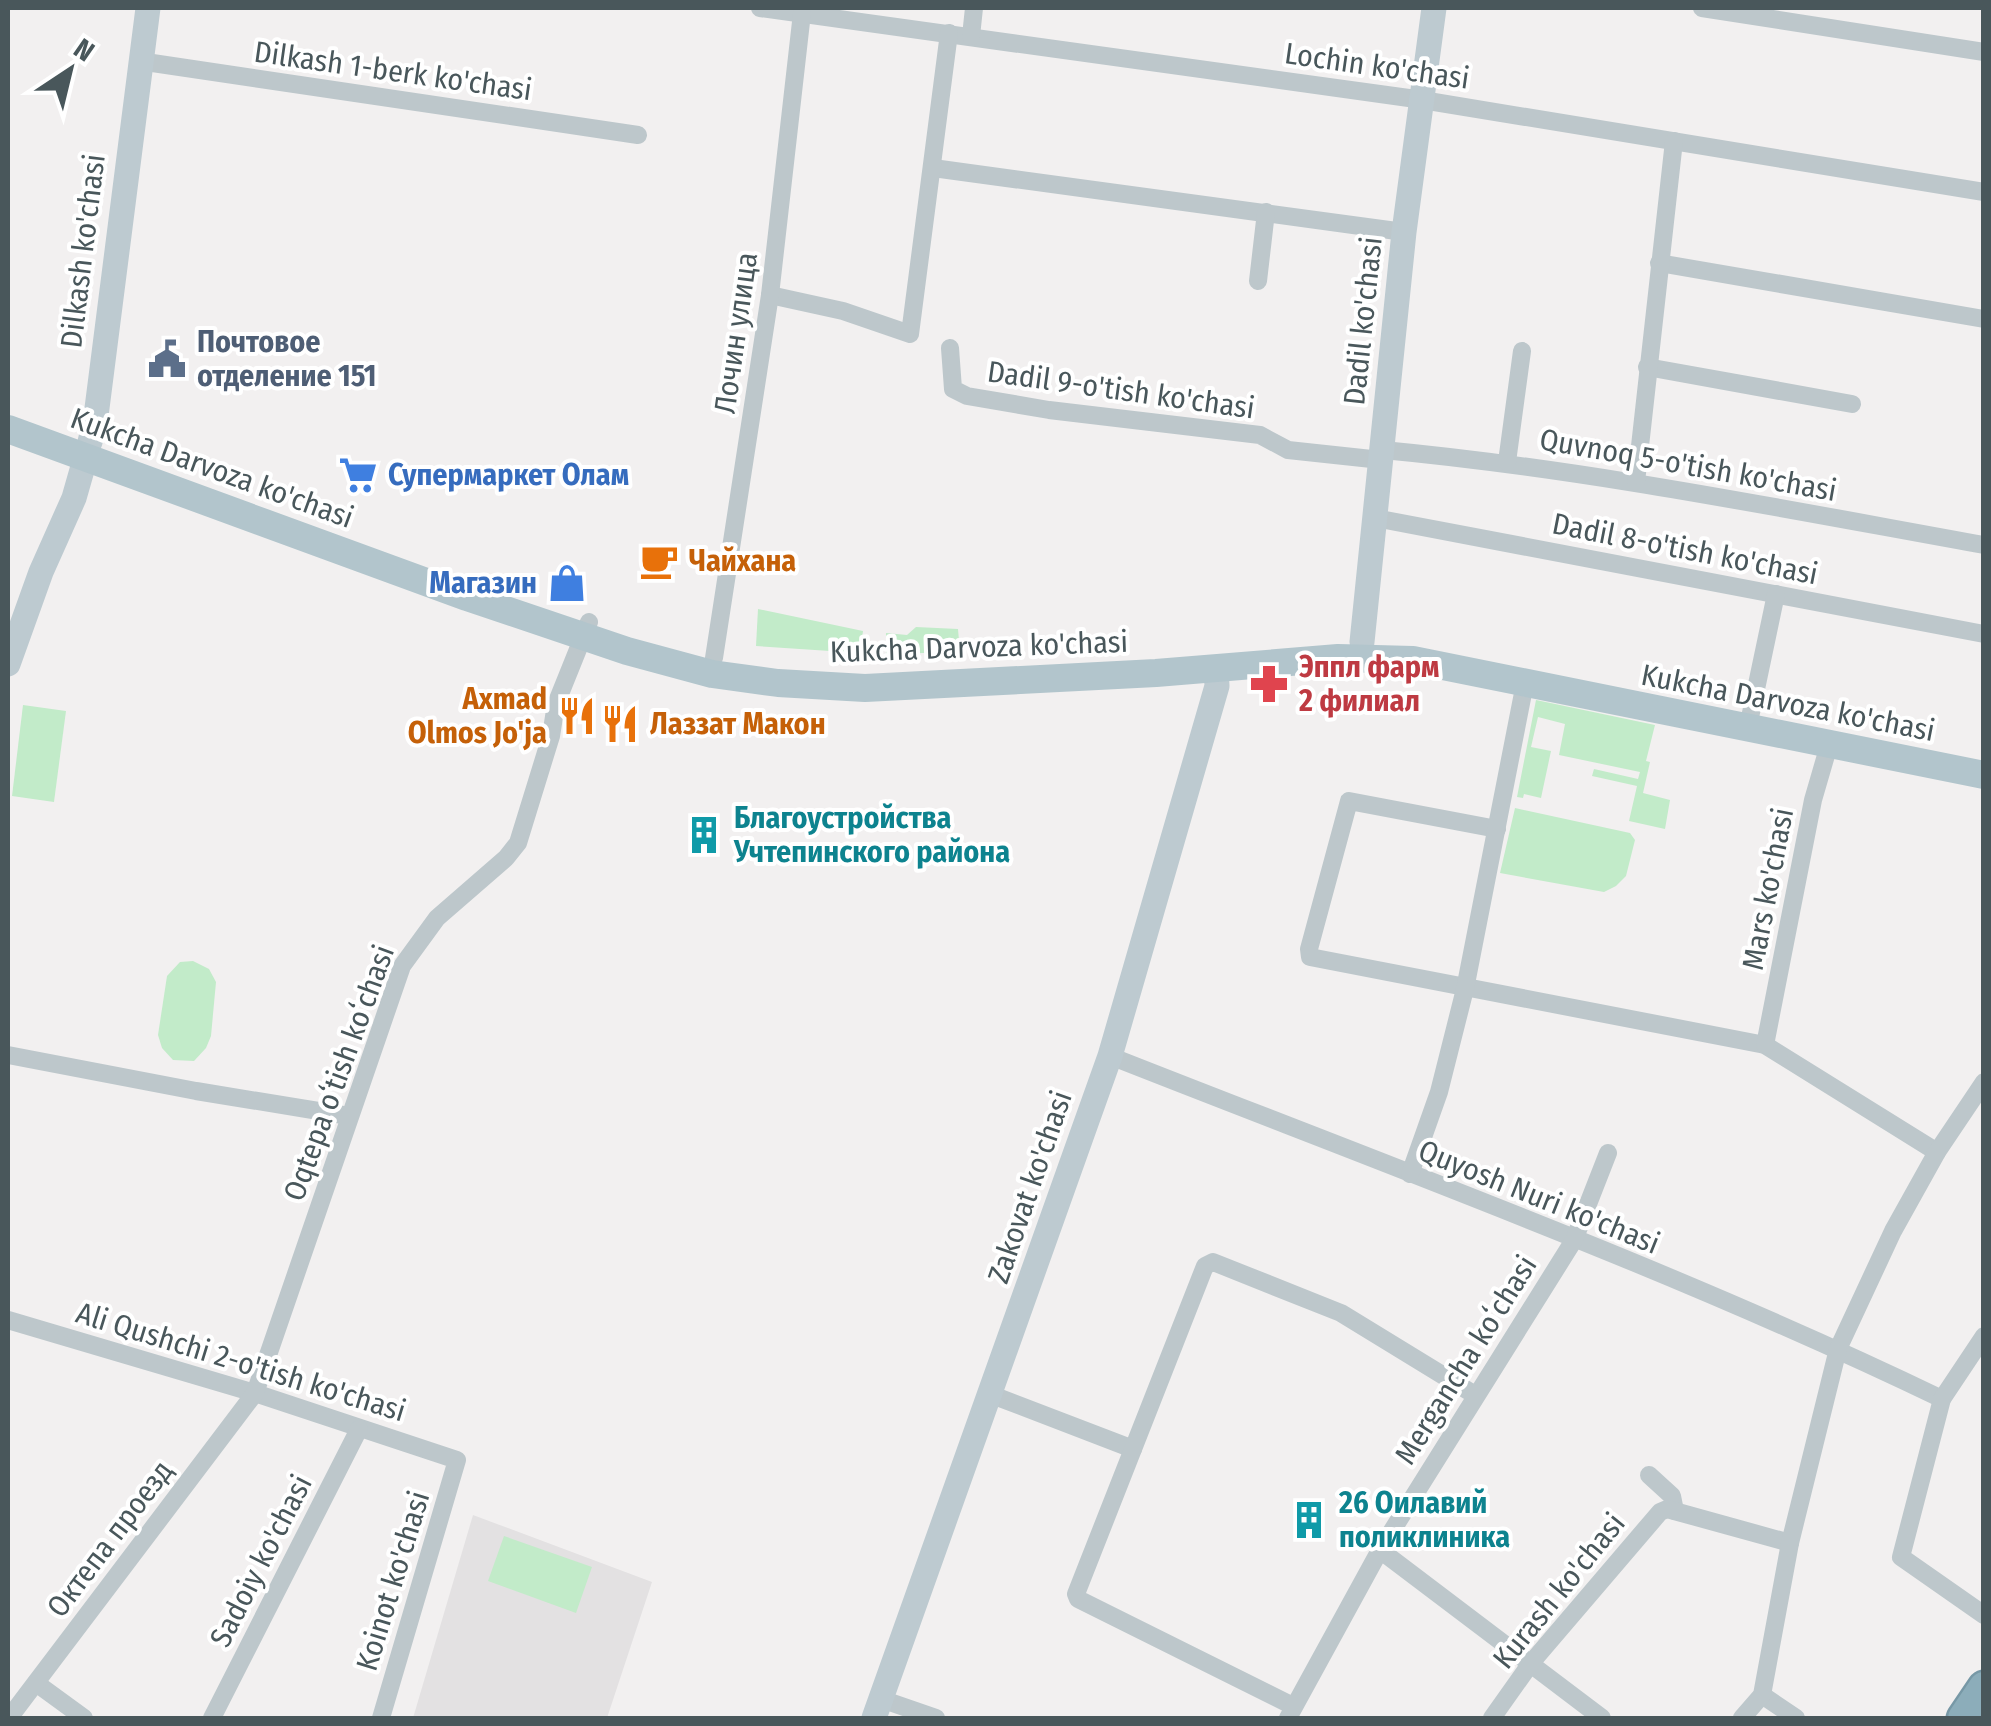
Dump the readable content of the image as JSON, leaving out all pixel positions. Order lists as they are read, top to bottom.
{
  "streets": {
    "main road": ["Kukcha Darvoza ko'chasi"],
    "street": [
      "Lochin ko'chasi",
      "Dilkash 1-berk ko'chasi",
      "Dilkash ko'chasi",
      "Dadil ko'chasi",
      "Лочин улица",
      "Dadil 9-o'tish ko'chasi",
      "Quvnoq 5-o'tish ko'chasi",
      "Dadil 8-o'tish ko'chasi",
      "Mars ko'chasi",
      "Oqtepa oʻtish koʻchasi",
      "Zakovat ko'chasi",
      "Quyosh Nuri ko'chasi",
      "Mergancha koʻchasi",
      "Ali Qushchi 2-o'tish ko'chasi",
      "Октепа проезд",
      "Sadoiy ko'chasi",
      "Koinot ko'chasi",
      "Kurash ko'chasi"
    ]
  },
  "crossings": [
    ["Lochin ko'chasi", "Dadil ko'chasi"],
    ["Lochin ko'chasi", "Лочин улица"],
    ["Dilkash 1-berk ko'chasi", "Dilkash ko'chasi"],
    ["Dilkash ko'chasi", "Kukcha Darvoza ko'chasi"],
    ["Dadil ko'chasi", "Dadil 9-o'tish ko'chasi"],
    ["Dadil ko'chasi", "Quvnoq 5-o'tish ko'chasi"],
    ["Dadil ko'chasi", "Kukcha Darvoza ko'chasi"],
    ["Dadil ko'chasi", "Dadil 8-o'tish ko'chasi"],
    ["Лочин улица", "Kukcha Darvoza ko'chasi"],
    ["Dadil 9-o'tish ko'chasi", "Quvnoq 5-o'tish ko'chasi"],
    ["Kukcha Darvoza ko'chasi", "Mars ko'chasi"],
    ["Kukcha Darvoza ko'chasi", "Oqtepa oʻtish koʻchasi"],
    ["Kukcha Darvoza ko'chasi", "Zakovat ko'chasi"],
    ["Oqtepa oʻtish koʻchasi", "Ali Qushchi 2-o'tish ko'chasi"],
    ["Oqtepa oʻtish koʻchasi", "Октепа проезд"],
    ["Zakovat ko'chasi", "Quyosh Nuri ko'chasi"],
    ["Quyosh Nuri ko'chasi", "Mergancha koʻchasi"],
    ["Ali Qushchi 2-o'tish ko'chasi", "Октепа проезд"],
    ["Ali Qushchi 2-o'tish ko'chasi", "Sadoiy ko'chasi"],
    ["Ali Qushchi 2-o'tish ko'chasi", "Koinot ko'chasi"]
  ],
  "places": {
    "public building": ["Почтовое отделение 151"],
    "supermarket": ["Супермаркет Олам"],
    "cafe": ["Чайхана"],
    "shop": ["Магазин"],
    "pharmacy": ["Эппл фарм 2 филиал"],
    "restaurant": ["Axmad Olmos Jo'ja", "Лаззат Макон"],
    "building": ["Благоустройства Учтепинского района", "26 Оилавий поликлиника"]
  },
  "north": "top right"
}
